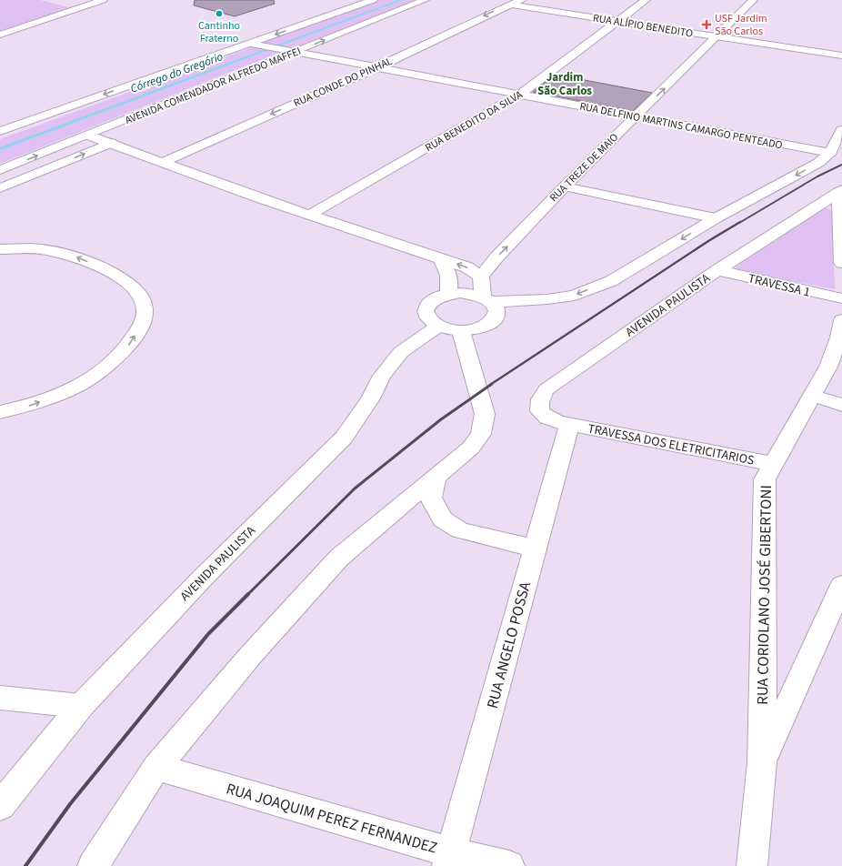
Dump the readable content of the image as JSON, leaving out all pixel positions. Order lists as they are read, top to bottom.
{
  "streets": {
    "street": [
      "RUA ALÍPIO BENEDITO",
      "RUA CONDE DO PINHAL",
      "AVENIDA COMENDADOR ALFREDO MAFFEI",
      "RUA BENEDITO DA SILVA",
      "RUA DELFINO MARTINS CAMARGO PENTEADO",
      "RUA TREZE DE MAIO",
      "TRAVESSA 1",
      "AVENIDA PAULISTA",
      "TRAVESSA DOS ELETRICITARIOS",
      "RUA CORIOLANO JOSÉ GIBERTONI",
      "RUA ANGELO POSSA",
      "RUA JOAQUIM PEREZ FERNANDEZ"
    ]
  },
  "crossings": [
    ["RUA ALÍPIO BENEDITO", "RUA CONDE DO PINHAL"],
    ["RUA ALÍPIO BENEDITO", "RUA BENEDITO DA SILVA"],
    ["RUA ALÍPIO BENEDITO", "RUA TREZE DE MAIO"],
    ["RUA CONDE DO PINHAL", "RUA DELFINO MARTINS CAMARGO PENTEADO"],
    ["AVENIDA COMENDADOR ALFREDO MAFFEI", "RUA DELFINO MARTINS CAMARGO PENTEADO"],
    ["RUA BENEDITO DA SILVA", "RUA DELFINO MARTINS CAMARGO PENTEADO"],
    ["RUA DELFINO MARTINS CAMARGO PENTEADO", "RUA TREZE DE MAIO"],
    ["TRAVESSA 1", "AVENIDA PAULISTA"],
    ["AVENIDA PAULISTA", "TRAVESSA DOS ELETRICITARIOS"],
    ["AVENIDA PAULISTA", "RUA ANGELO POSSA"],
    ["TRAVESSA DOS ELETRICITARIOS", "RUA CORIOLANO JOSÉ GIBERTONI"],
    ["TRAVESSA DOS ELETRICITARIOS", "RUA ANGELO POSSA"],
    ["RUA ANGELO POSSA", "RUA JOAQUIM PEREZ FERNANDEZ"]
  ],
  "one_way": ["RUA CONDE DO PINHAL"],
  "districts": ["Jardim São Carlos"],
  "water": ["Córrego do Gregório"],
  "places": {
    "other": ["Cantinho Fraterno"],
    "health": ["USF Jardim São Carlos"]
  }
}
